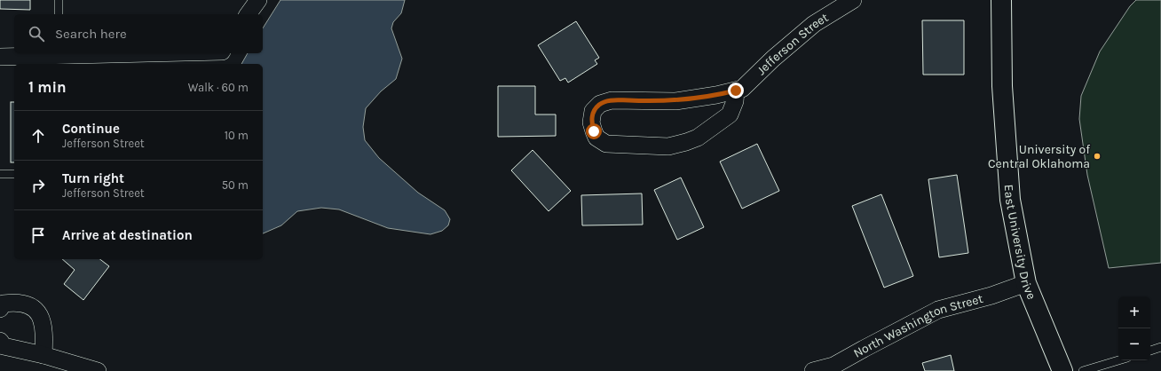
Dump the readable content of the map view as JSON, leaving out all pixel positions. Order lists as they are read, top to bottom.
{
  "streets": {
    "street": ["Jefferson Street", "East University Drive", "North Washington Street"]
  },
  "crossings": [
    ["East University Drive", "North Washington Street"]
  ],
  "places": ["University of Central Oklahoma"],
  "page": {
    "search": "Search here",
    "heading": ["1 min", "Walk · 60 m"],
    "list": [
      ["Continue", "Jefferson Street", "10 m"],
      ["Turn right", "Jefferson Street", "50 m"],
      "Arrive at destination"
    ],
    "map_buttons": ["+", "−"]
  }
}
